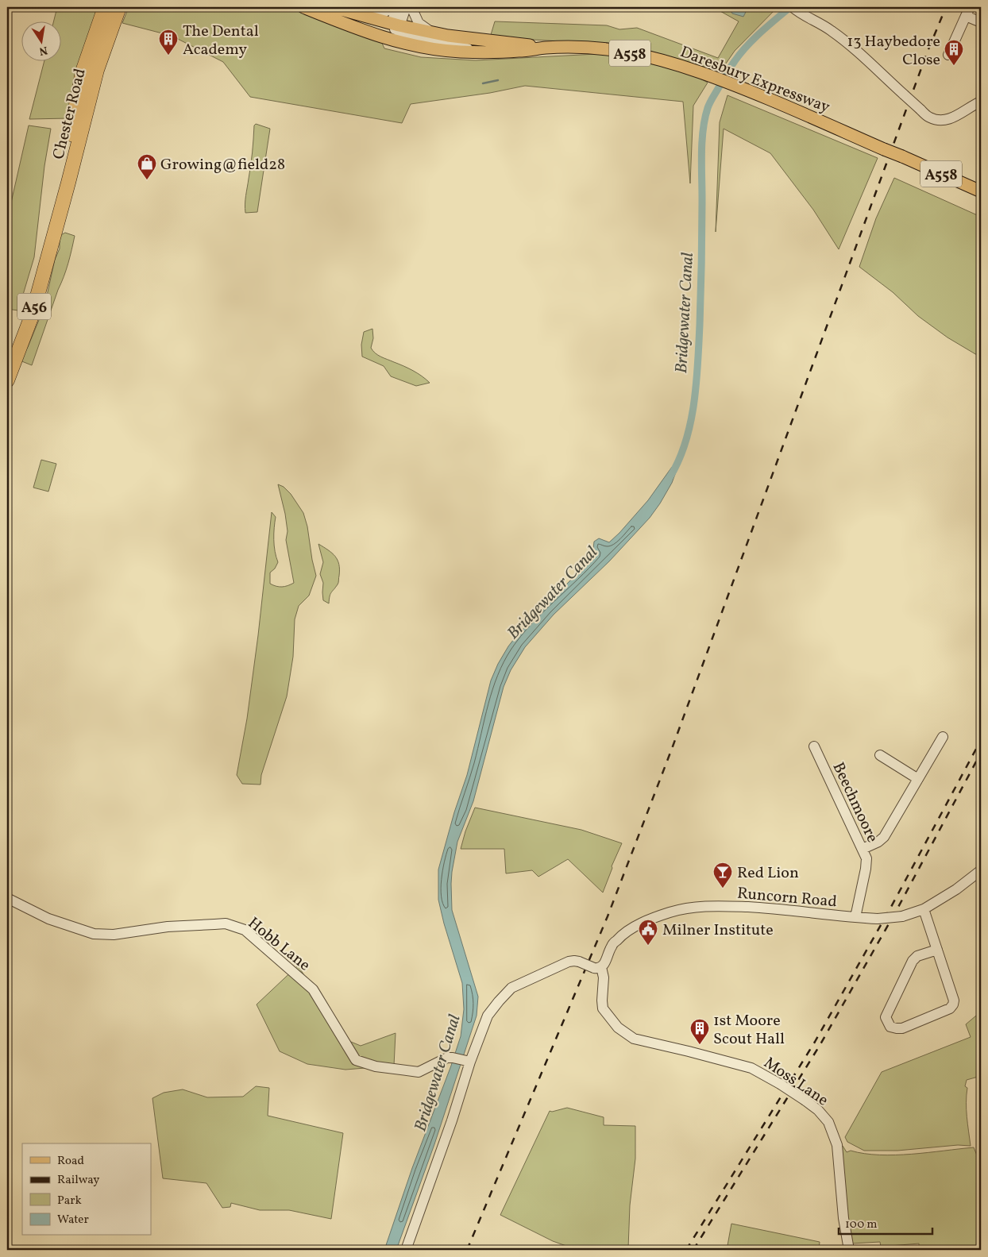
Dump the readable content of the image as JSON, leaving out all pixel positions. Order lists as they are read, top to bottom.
{
  "streets": {
    "highway": ["Chester Road", "A56"],
    "main road": ["A558", "Daresbury Expressway"],
    "street": [
      "Beechmoore",
      "Runcorn Road",
      "Hobb Lane",
      "Moss Lane"
    ]
  },
  "crossings": [
    ["Beechmoore", "Runcorn Road"],
    ["Runcorn Road", "Moss Lane"]
  ],
  "water": ["Bridgewater Canal"],
  "places": {
    "building": ["The Dental Academy", "13 Haybedore Close", "1st Moore Scout Hall"],
    "shop": ["Growing@field28"],
    "bar": ["Red Lion"],
    "public building": ["Milner Institute"]
  },
  "legend": [
    "Road",
    "Railway",
    "Park",
    "Water"
  ],
  "scale_bar": "100 m",
  "north": "bottom"
}
